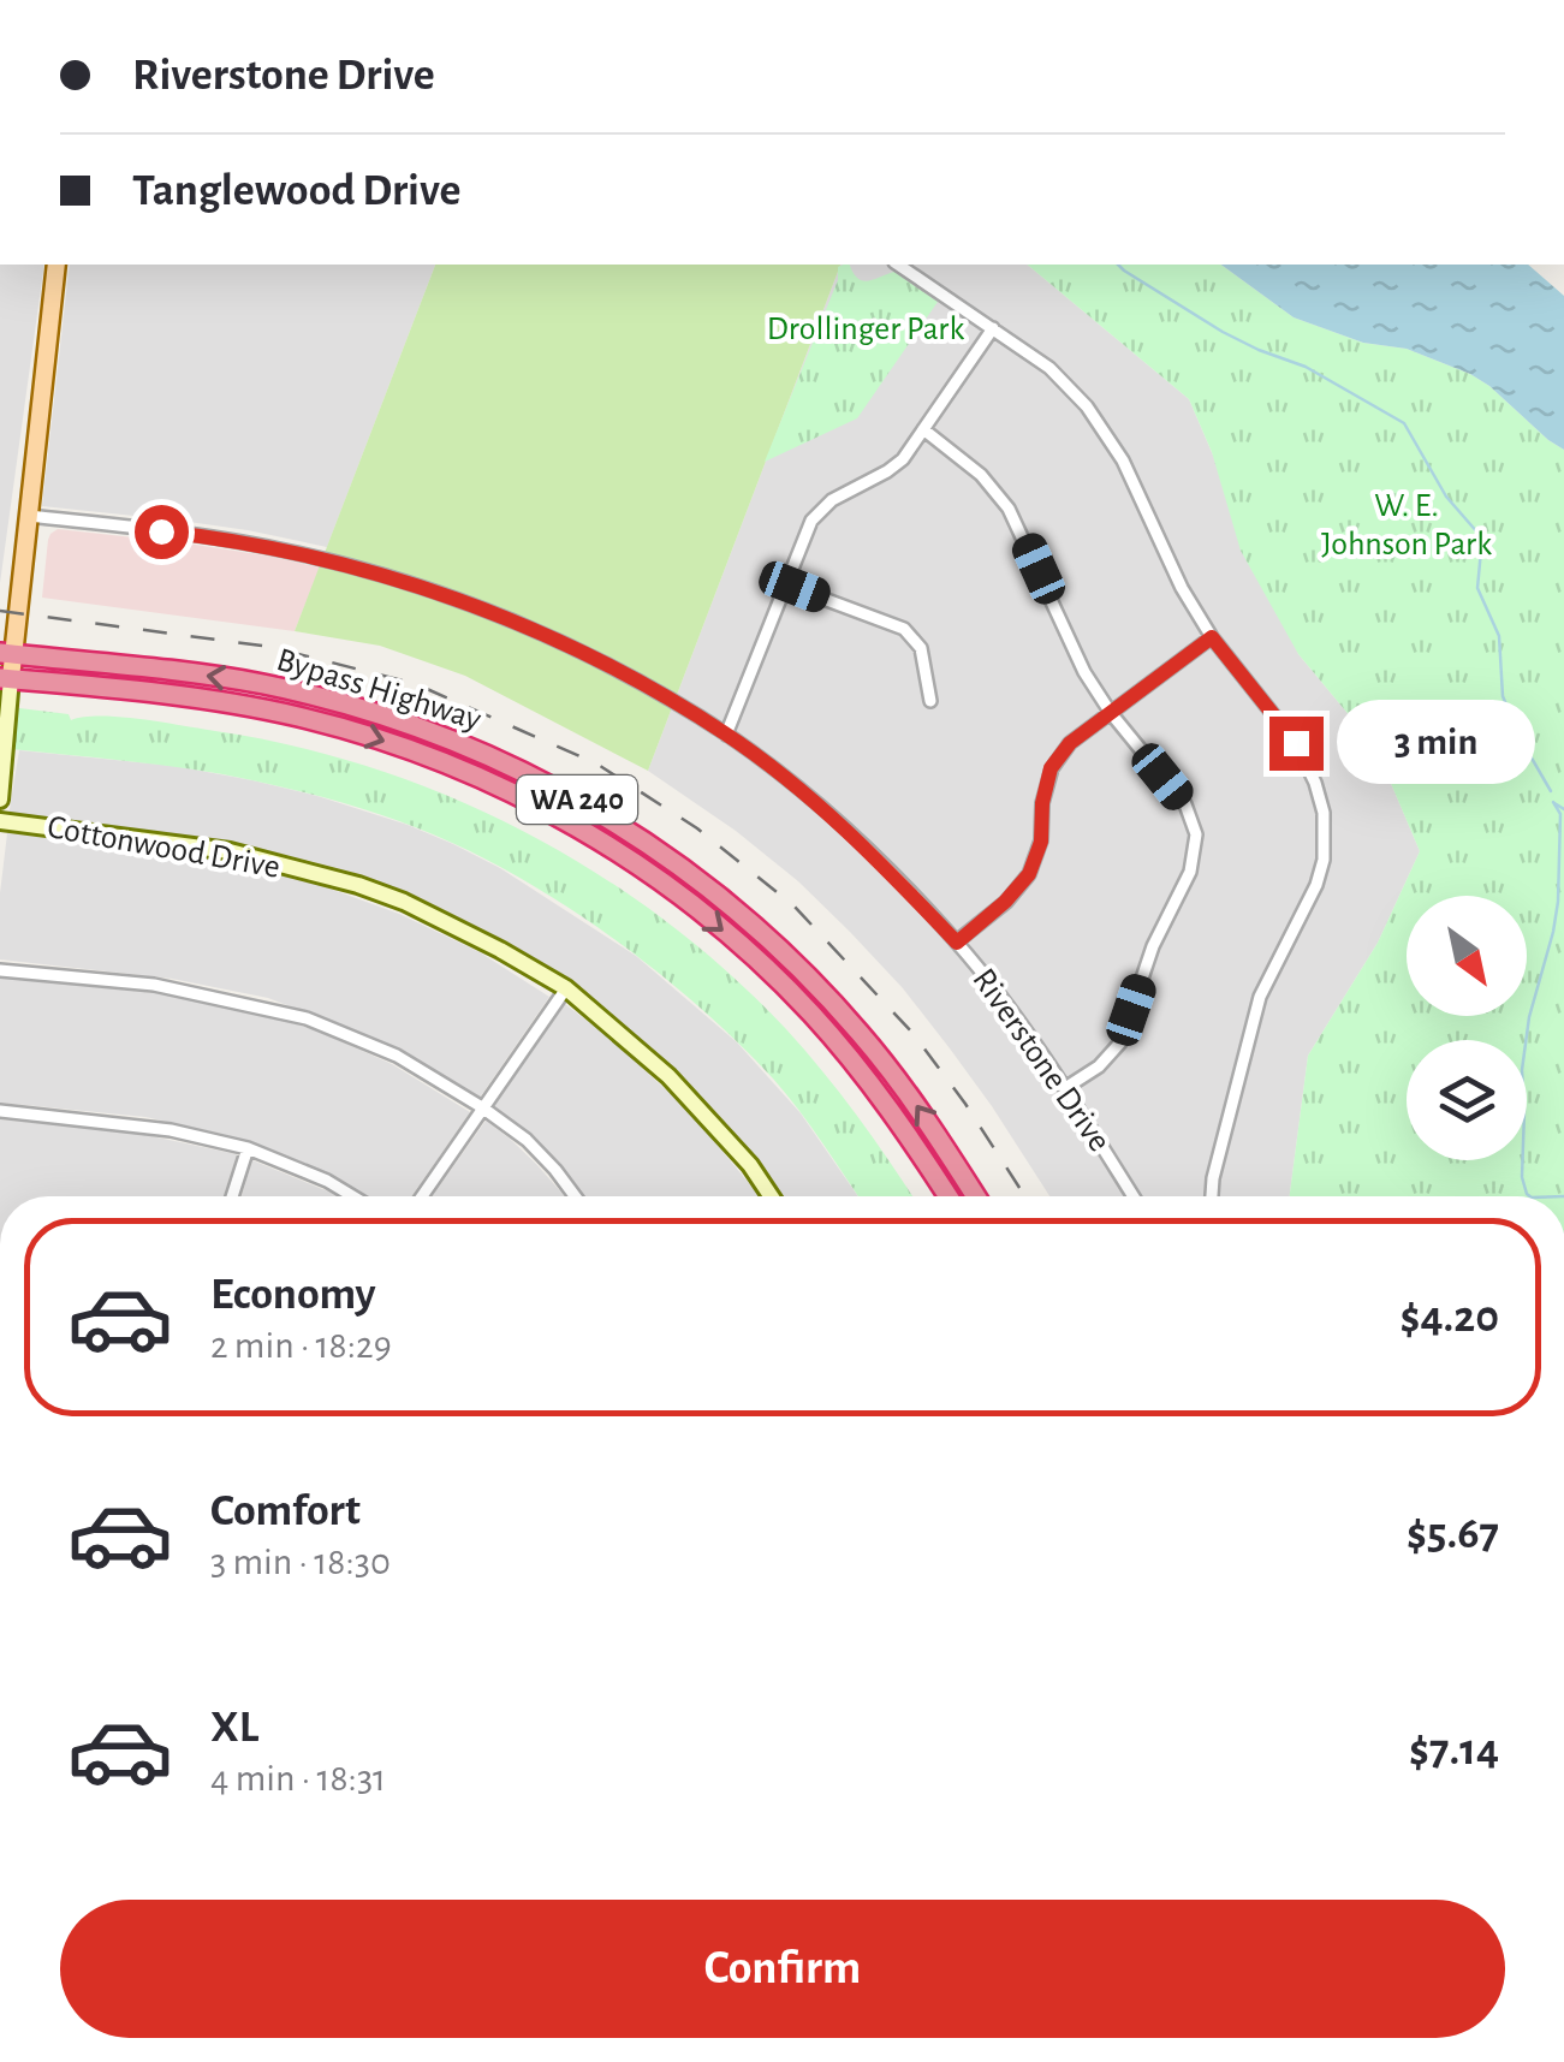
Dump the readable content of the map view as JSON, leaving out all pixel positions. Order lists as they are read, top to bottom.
{
  "streets": {
    "highway": ["Bypass Highway", "WA 240"],
    "street": ["Cottonwood Drive", "Riverstone Drive"]
  },
  "parks": ["Drollinger Park", "W. E. Johnson Park"],
  "north": "bottom right",
  "page": {
    "banner": ["Riverstone Drive", "Tanglewood Drive"],
    "bubble": "3 min",
    "list": [
      {
        "name": "Economy",
        "note": "2 min · 18:29",
        "value": "$4.20"
      },
      {
        "name": "Comfort",
        "note": "3 min · 18:30",
        "value": "$5.67"
      },
      {
        "name": "XL",
        "note": "4 min · 18:31",
        "value": "$7.14"
      }
    ],
    "buttons": "Confirm"
  }
}
